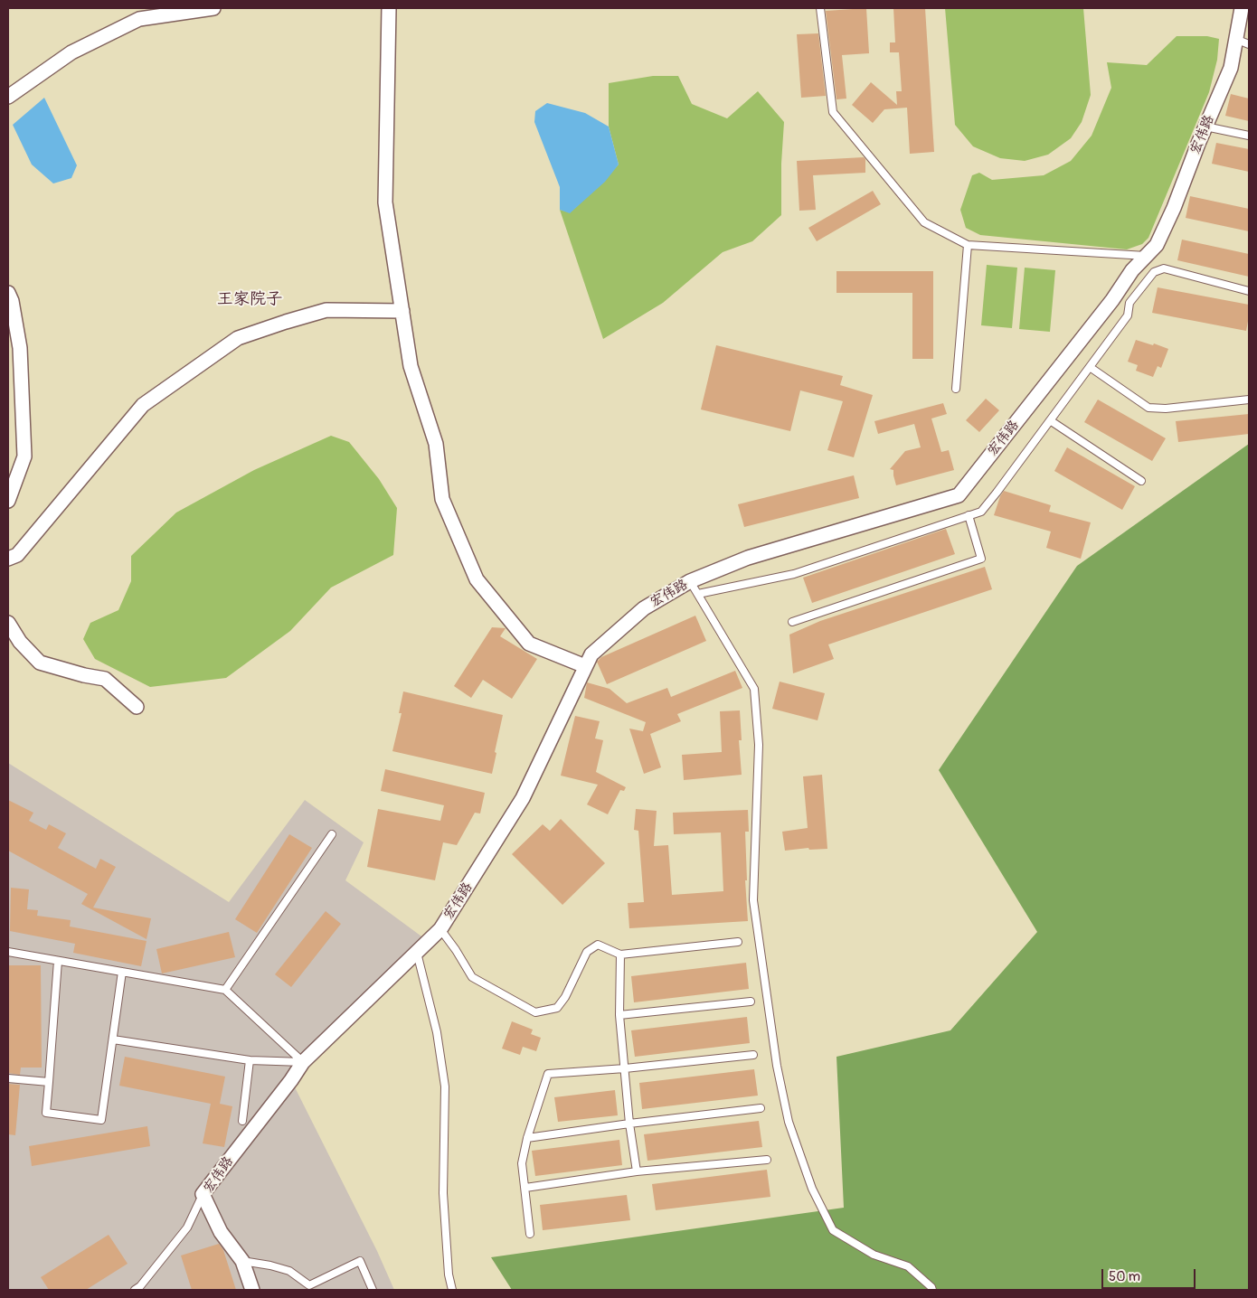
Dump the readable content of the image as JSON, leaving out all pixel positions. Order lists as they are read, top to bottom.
{
  "streets": {
    "street": ["宏伟路"]
  },
  "districts": ["王家院子"],
  "scale_bar": "50 m"
}
